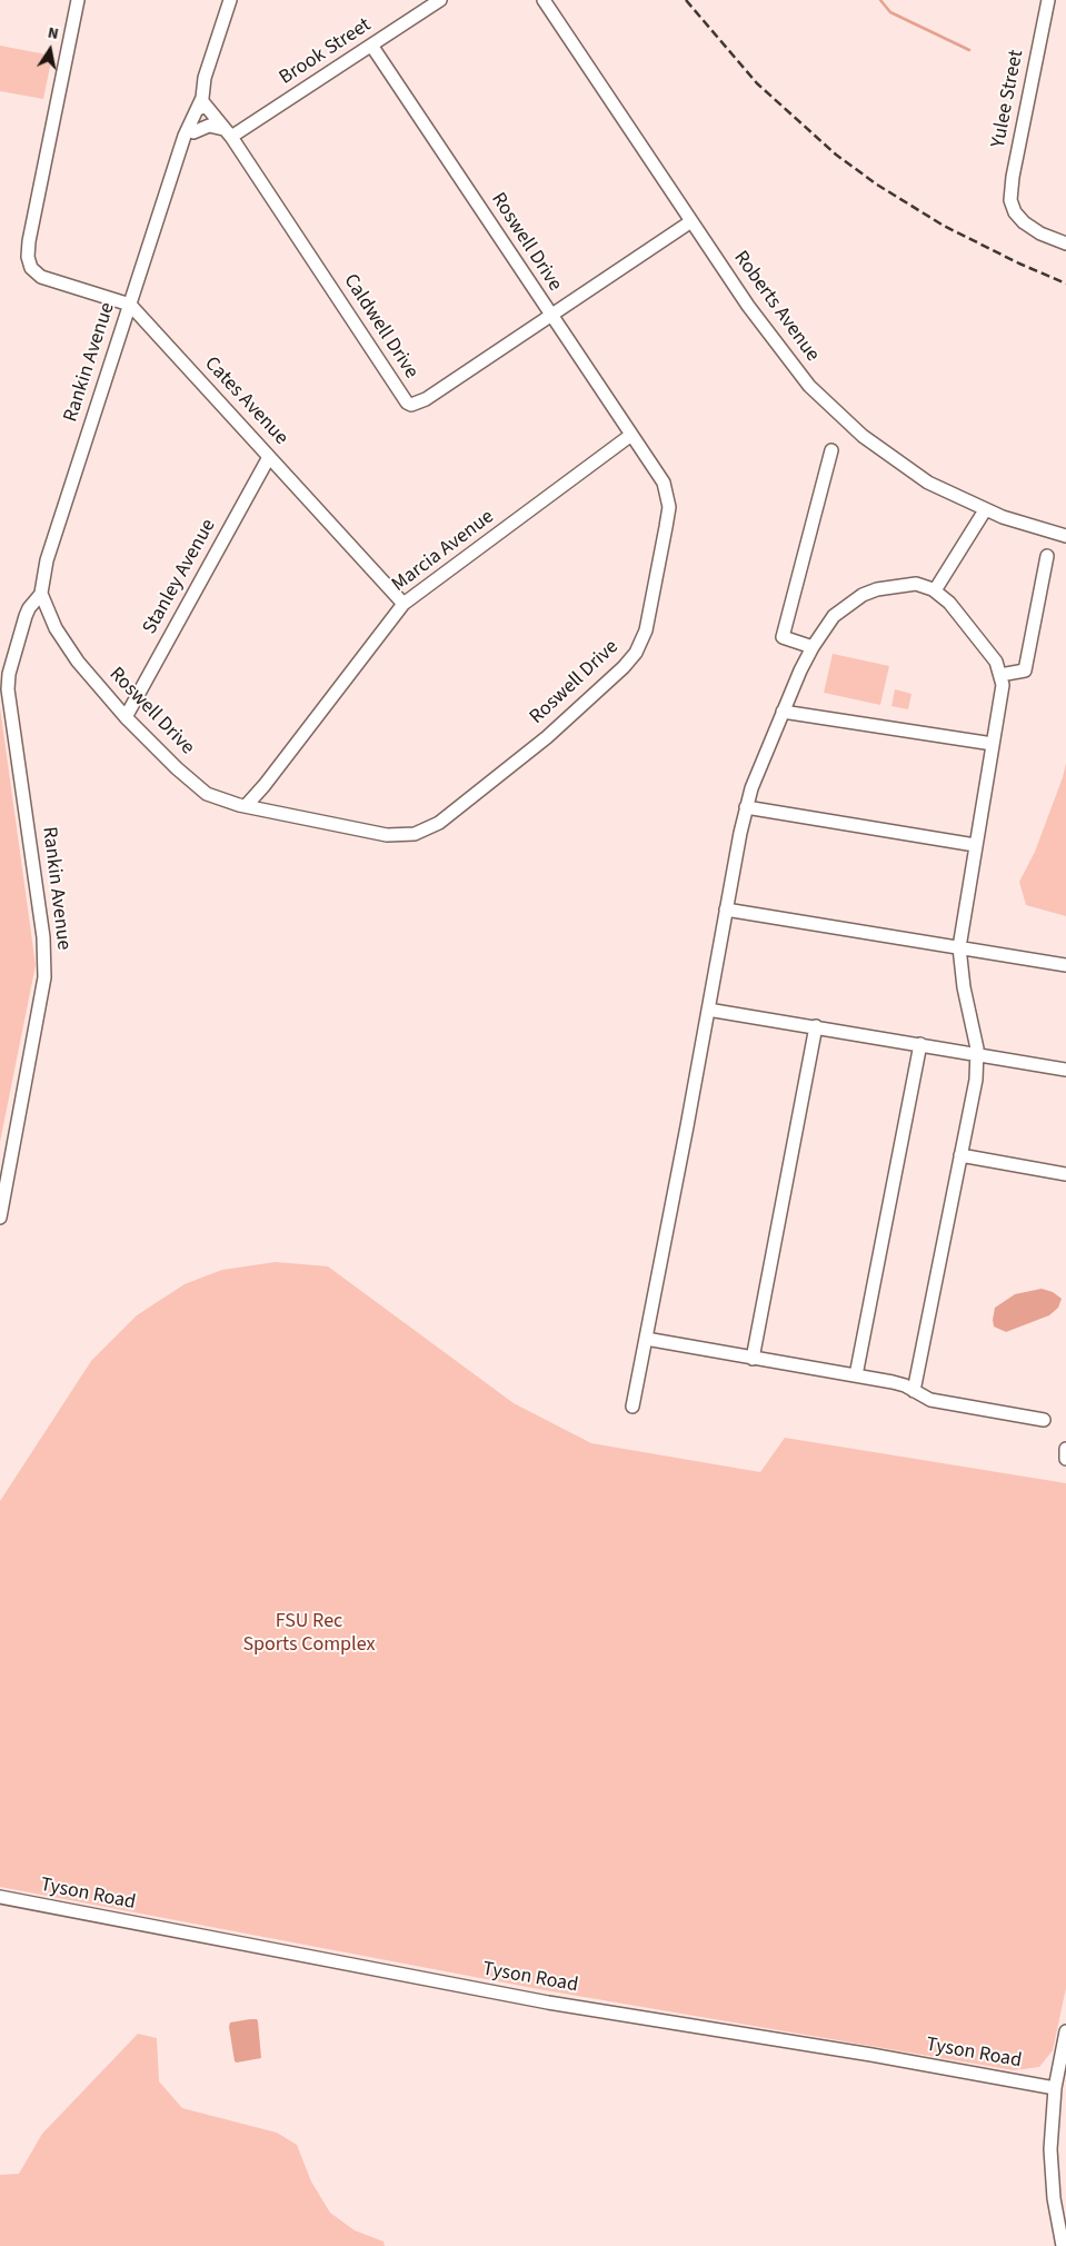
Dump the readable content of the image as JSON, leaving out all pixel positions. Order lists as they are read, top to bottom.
{
  "streets": {
    "street": [
      "Brook Street",
      "Yulee Street",
      "Roswell Drive",
      "Roberts Avenue",
      "Caldwell Drive",
      "Rankin Avenue",
      "Cates Avenue",
      "Marcia Avenue",
      "Stanley Avenue",
      "Tyson Road"
    ]
  },
  "crossings": [
    ["Brook Street", "Roswell Drive"],
    ["Brook Street", "Caldwell Drive"],
    ["Roswell Drive", "Caldwell Drive"],
    ["Roswell Drive", "Rankin Avenue"],
    ["Roswell Drive", "Marcia Avenue"],
    ["Roswell Drive", "Stanley Avenue"],
    ["Roberts Avenue", "Caldwell Drive"],
    ["Caldwell Drive", "Rankin Avenue"],
    ["Rankin Avenue", "Cates Avenue"],
    ["Cates Avenue", "Marcia Avenue"],
    ["Cates Avenue", "Stanley Avenue"]
  ],
  "parks": ["FSU Rec Sports Complex"],
  "north": "top"
}
